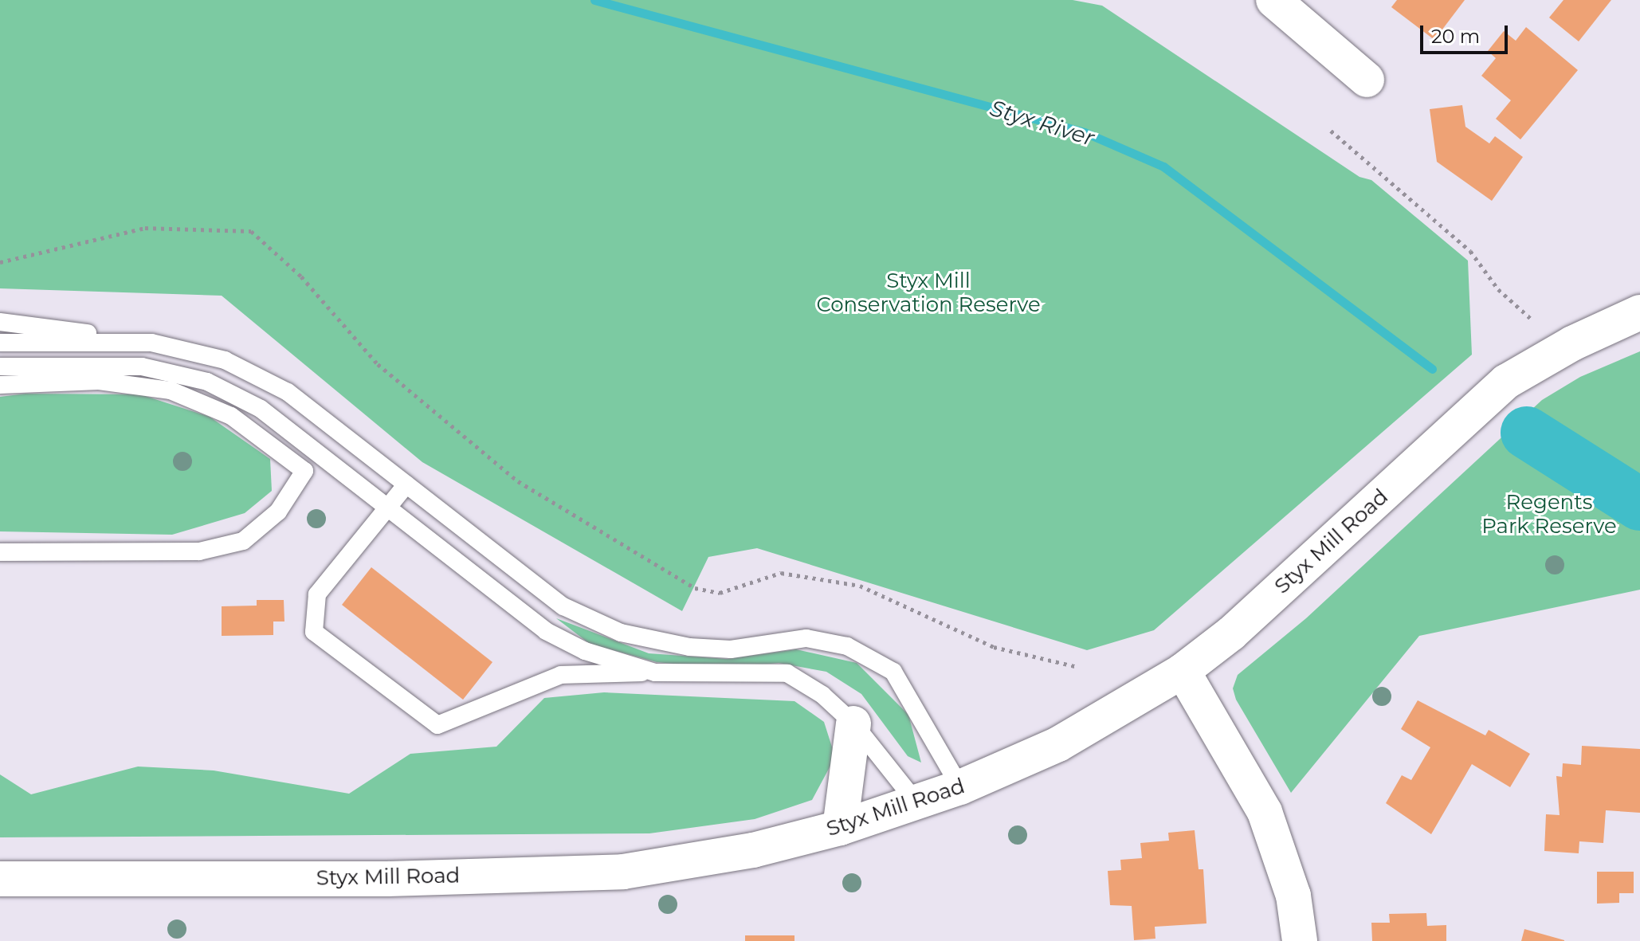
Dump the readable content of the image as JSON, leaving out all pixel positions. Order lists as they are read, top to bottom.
{
  "streets": {
    "street": ["Styx Mill Road"]
  },
  "water": ["Styx River"],
  "parks": ["Styx Mill Conservation Reserve", "Regents Park Reserve"],
  "scale_bar": "20 m"
}
